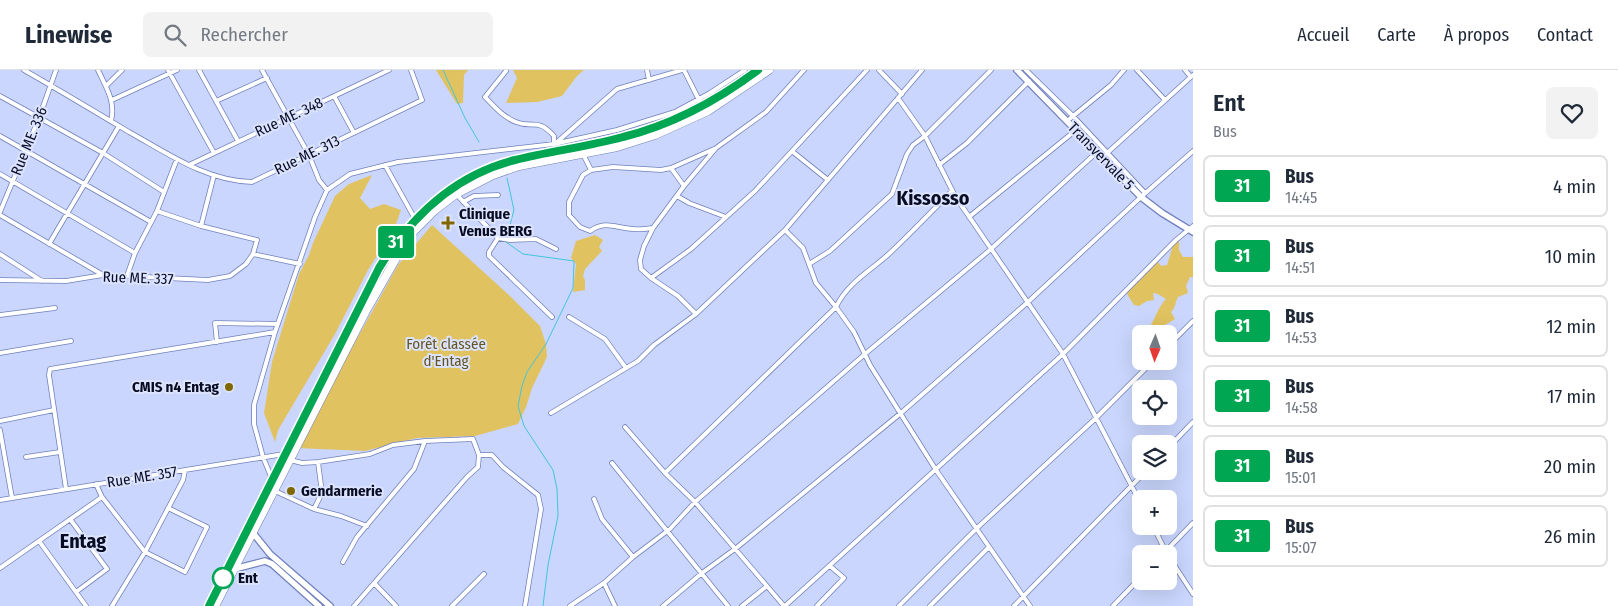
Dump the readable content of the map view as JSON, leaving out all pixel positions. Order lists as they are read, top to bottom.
{
  "streets": {
    "main road": ["Transvervale 5"],
    "street": [
      "Rue ME. 348",
      "Rue ME. 336",
      "Rue ME. 313",
      "Rue ME. 337",
      "Rue ME. 357"
    ]
  },
  "crossings": [
    ["Rue ME. 348", "Rue ME. 313"],
    ["Rue ME. 336", "Rue ME. 313"]
  ],
  "districts": ["Kissosso", "Entag"],
  "parks": ["Forêt classée d'Entag"],
  "places": {
    "health": ["Clinique Venus BERG"],
    "other": ["CMIS n4 Entag", "Gendarmerie", "Ent"]
  },
  "lines": ["bus line 31"],
  "north": "bottom",
  "page": {
    "header": "Linewise",
    "search": "Rechercher",
    "nav": [
      "Accueil",
      "Carte",
      "À propos",
      "Contact"
    ],
    "on_map": "31",
    "heading": ["Ent", "Bus"],
    "list": [
      {
        "mark": "31",
        "name": "Bus",
        "note": "14:45",
        "value": "4 min"
      },
      {
        "mark": "31",
        "name": "Bus",
        "note": "14:51",
        "value": "10 min"
      },
      {
        "mark": "31",
        "name": "Bus",
        "note": "14:53",
        "value": "12 min"
      },
      {
        "mark": "31",
        "name": "Bus",
        "note": "14:58",
        "value": "17 min"
      },
      {
        "mark": "31",
        "name": "Bus",
        "note": "15:01",
        "value": "20 min"
      },
      {
        "mark": "31",
        "name": "Bus",
        "note": "15:07",
        "value": "26 min"
      }
    ],
    "map_buttons": ["+", "−"]
  }
}
